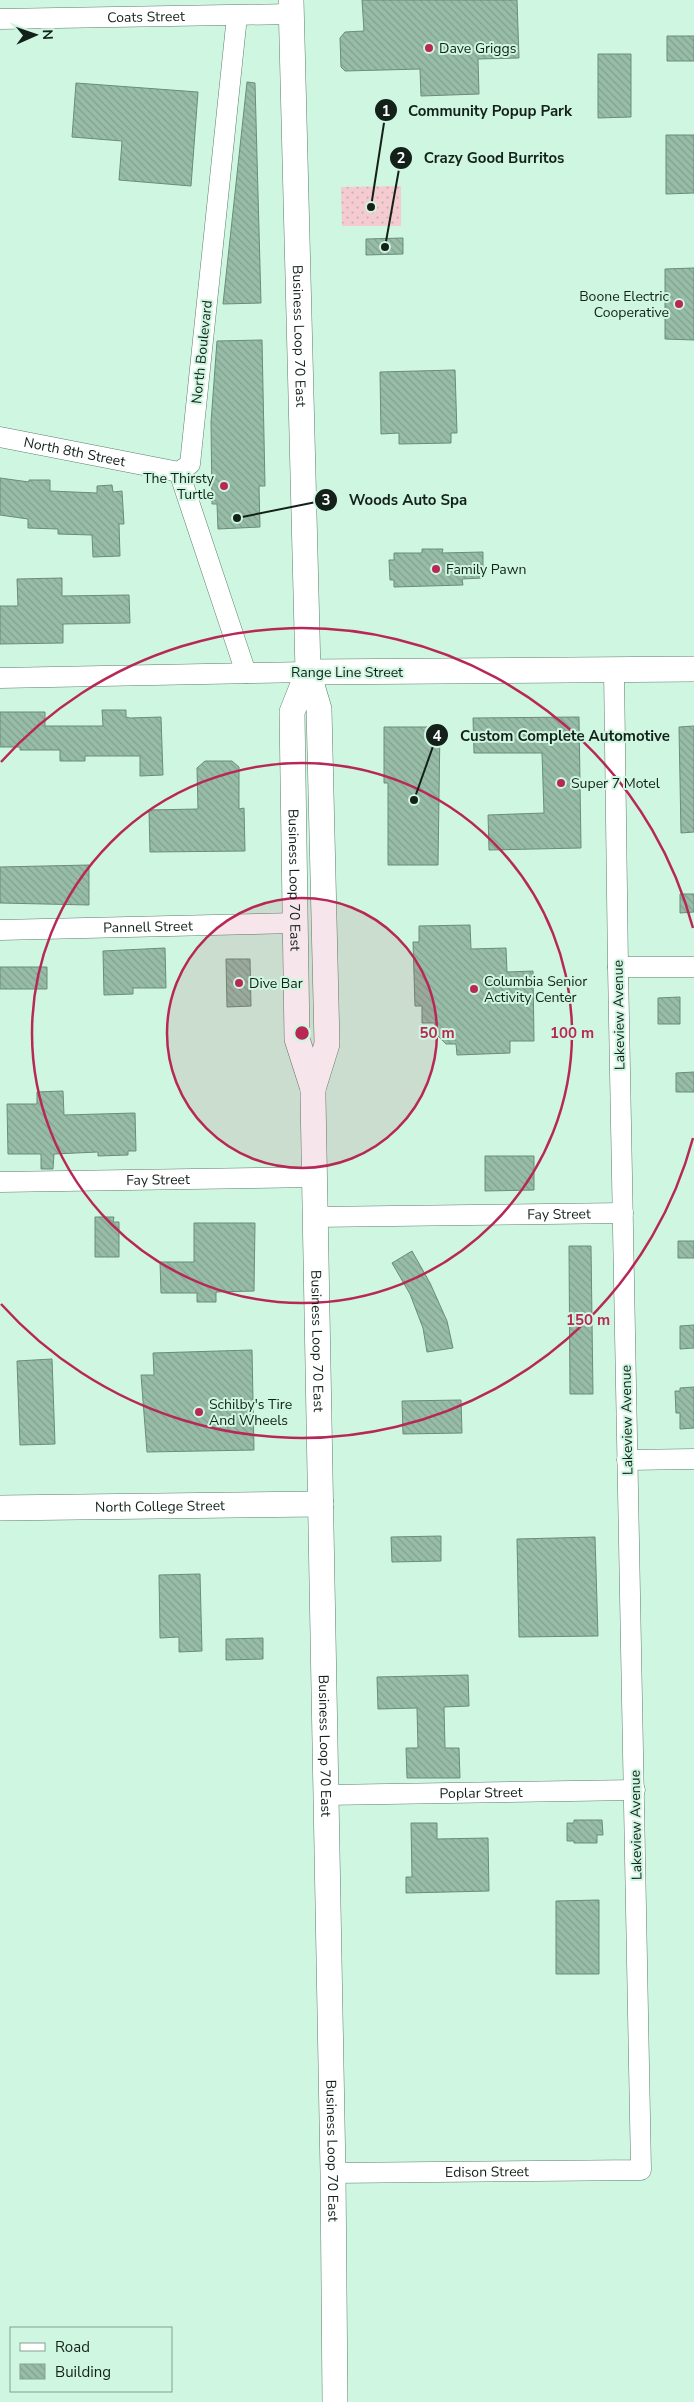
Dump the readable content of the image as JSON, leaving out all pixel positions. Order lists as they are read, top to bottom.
{
  "streets": {
    "main road": ["Business Loop 70 East", "Range Line Street", "North College Street"],
    "street": [
      "Coats Street",
      "North Boulevard",
      "North 8th Street",
      "Pannell Street",
      "Lakeview Avenue",
      "Fay Street",
      "Poplar Street",
      "Edison Street"
    ]
  },
  "crossings": [
    ["Coats Street", "Business Loop 70 East"],
    ["Coats Street", "North Boulevard"],
    ["Business Loop 70 East", "Range Line Street"],
    ["Business Loop 70 East", "Pannell Street"],
    ["Business Loop 70 East", "Fay Street"],
    ["Business Loop 70 East", "North College Street"],
    ["Business Loop 70 East", "Poplar Street"],
    ["Business Loop 70 East", "Edison Street"],
    ["North Boulevard", "North 8th Street"],
    ["Range Line Street", "Lakeview Avenue"],
    ["Lakeview Avenue", "Fay Street"],
    ["Lakeview Avenue", "Poplar Street"],
    ["Lakeview Avenue", "Edison Street"]
  ],
  "places": [
    "Dave Griggs",
    "Community Popup Park",
    "Crazy Good Burritos",
    "Boone Electric Cooperative",
    "The Thirsty Turtle",
    "Woods Auto Spa",
    "Family Pawn",
    "Super 7 Motel",
    "Custom Complete Automotive",
    "Dive Bar",
    "Columbia Senior Activity Center",
    "Schilby's Tire And Wheels"
  ],
  "legend": ["Road", "Building"],
  "north": "right",
  "rings": ["50 m", "100 m", "150 m"]
}
